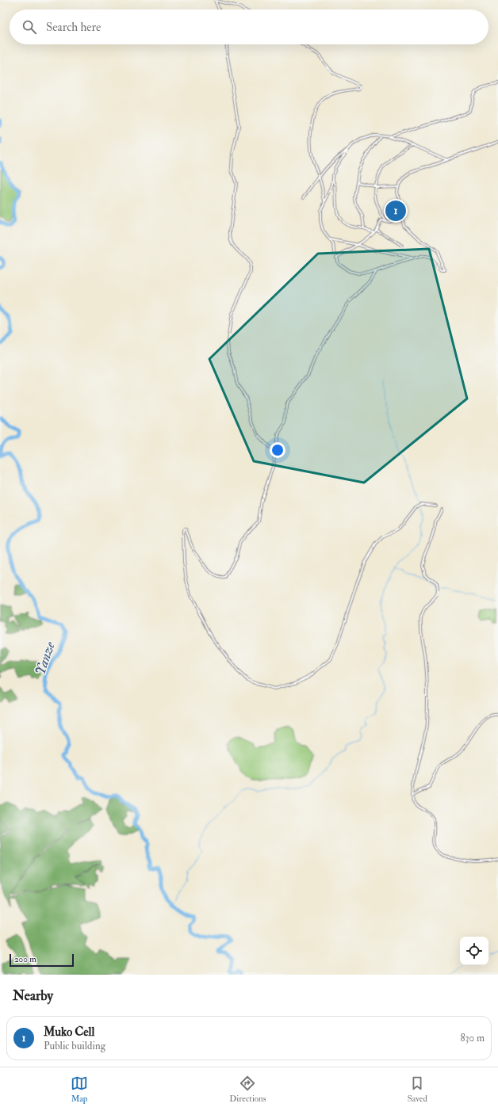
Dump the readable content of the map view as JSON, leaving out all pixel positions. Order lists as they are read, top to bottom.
{
  "water": ["Yanze"],
  "scale_bar": "200 m",
  "page": {
    "search": "Search here",
    "pins": "1",
    "scale": "200 m",
    "heading": "Nearby",
    "list": [
      {
        "mark": "1",
        "name": "Muko Cell",
        "note": "Public building",
        "value": "830 m"
      }
    ],
    "nav": ["Map", "Directions", "Saved"]
  }
}
